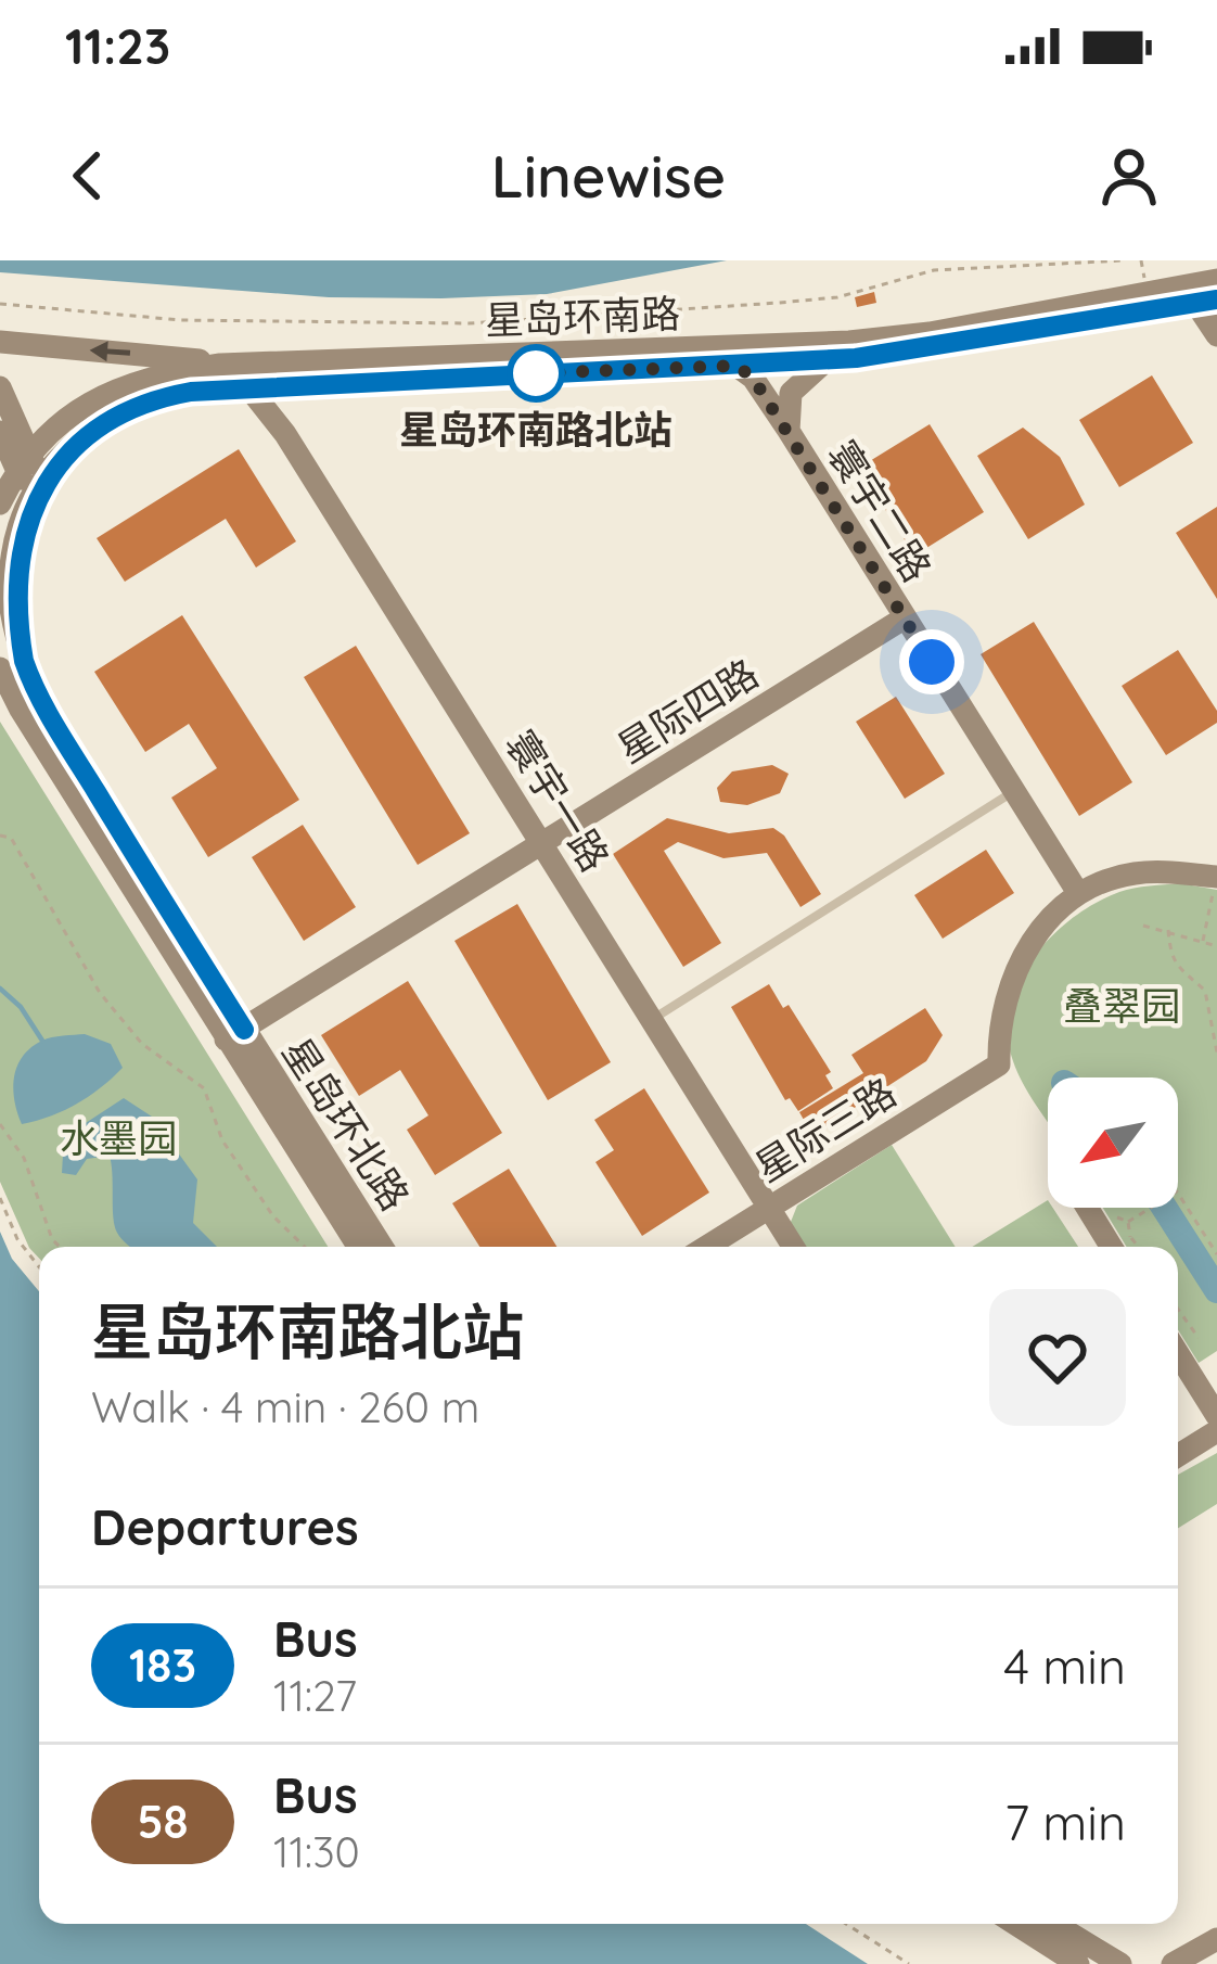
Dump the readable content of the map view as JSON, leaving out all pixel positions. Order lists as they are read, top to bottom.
{
  "streets": {
    "main road": [
      "星岛环南路",
      "寰宇二路",
      "星际四路",
      "寰宇一路",
      "星岛环北路",
      "星际三路"
    ]
  },
  "crossings": [
    ["星岛环南路", "寰宇二路"],
    ["星岛环南路", "寰宇一路"],
    ["寰宇二路", "星际四路"],
    ["寰宇二路", "星际三路"],
    ["星际四路", "寰宇一路"],
    ["星际四路", "星岛环北路"],
    ["寰宇一路", "星际三路"]
  ],
  "parks": ["叠翠园", "水墨园"],
  "places": ["星岛环南路北站"],
  "lines": ["bus line 183"],
  "north": "bottom left",
  "page": {
    "status": "11:23",
    "header": "Linewise",
    "heading": [
      ["星岛环南路北站", "Walk · 4 min · 260 m"],
      "Departures"
    ],
    "list": [
      {
        "mark": "183",
        "name": "Bus",
        "note": "11:27",
        "value": "4 min"
      },
      {
        "mark": "58",
        "name": "Bus",
        "note": "11:30",
        "value": "7 min"
      }
    ]
  }
}
